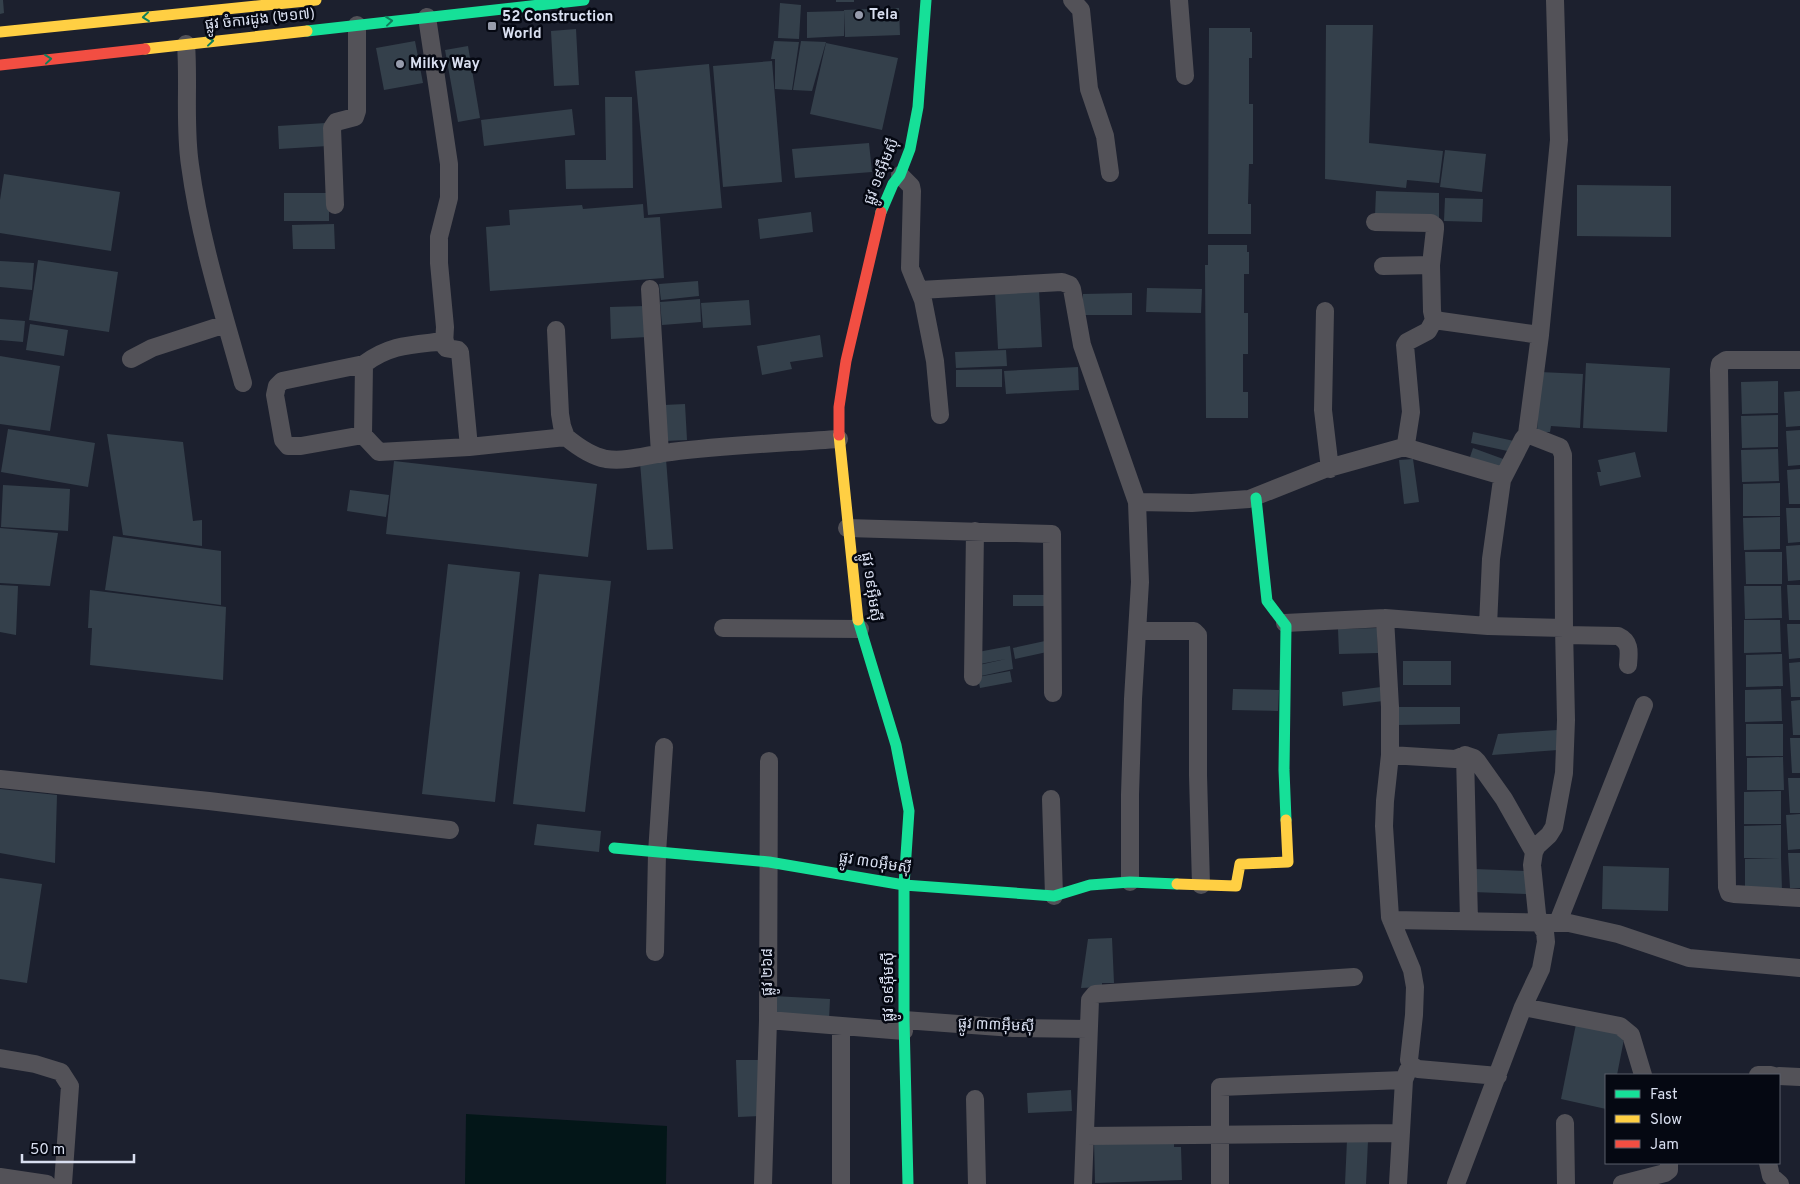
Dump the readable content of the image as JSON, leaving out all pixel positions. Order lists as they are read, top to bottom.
{
  "streets": {
    "street": [
      "ផ្លូវ ចំការដូង (២១៧)",
      "ផ្លូវ ១៩អ៊ឹមស៊ី",
      "ផ្លូវ ៣០អ៊ឹមស៊ី",
      "ផ្លូវ ២៦៨",
      "ផ្លូវ ៣៣អ៊ឹមស៊ី"
    ]
  },
  "crossings": [
    ["ផ្លូវ ១៩អ៊ឹមស៊ី", "ផ្លូវ ៣០អ៊ឹមស៊ី"],
    ["ផ្លូវ ១៩អ៊ឹមស៊ី", "ផ្លូវ ៣៣អ៊ឹមស៊ី"],
    ["ផ្លូវ ៣០អ៊ឹមស៊ី", "ផ្លូវ ២៦៨"],
    ["ផ្លូវ ២៦៨", "ផ្លូវ ៣៣អ៊ឹមស៊ី"]
  ],
  "places": {
    "other": ["Tela", "Milky Way"],
    "transit": ["52 Construction World"]
  },
  "legend": ["Fast", "Slow", "Jam"],
  "scale_bar": "50 m"
}
